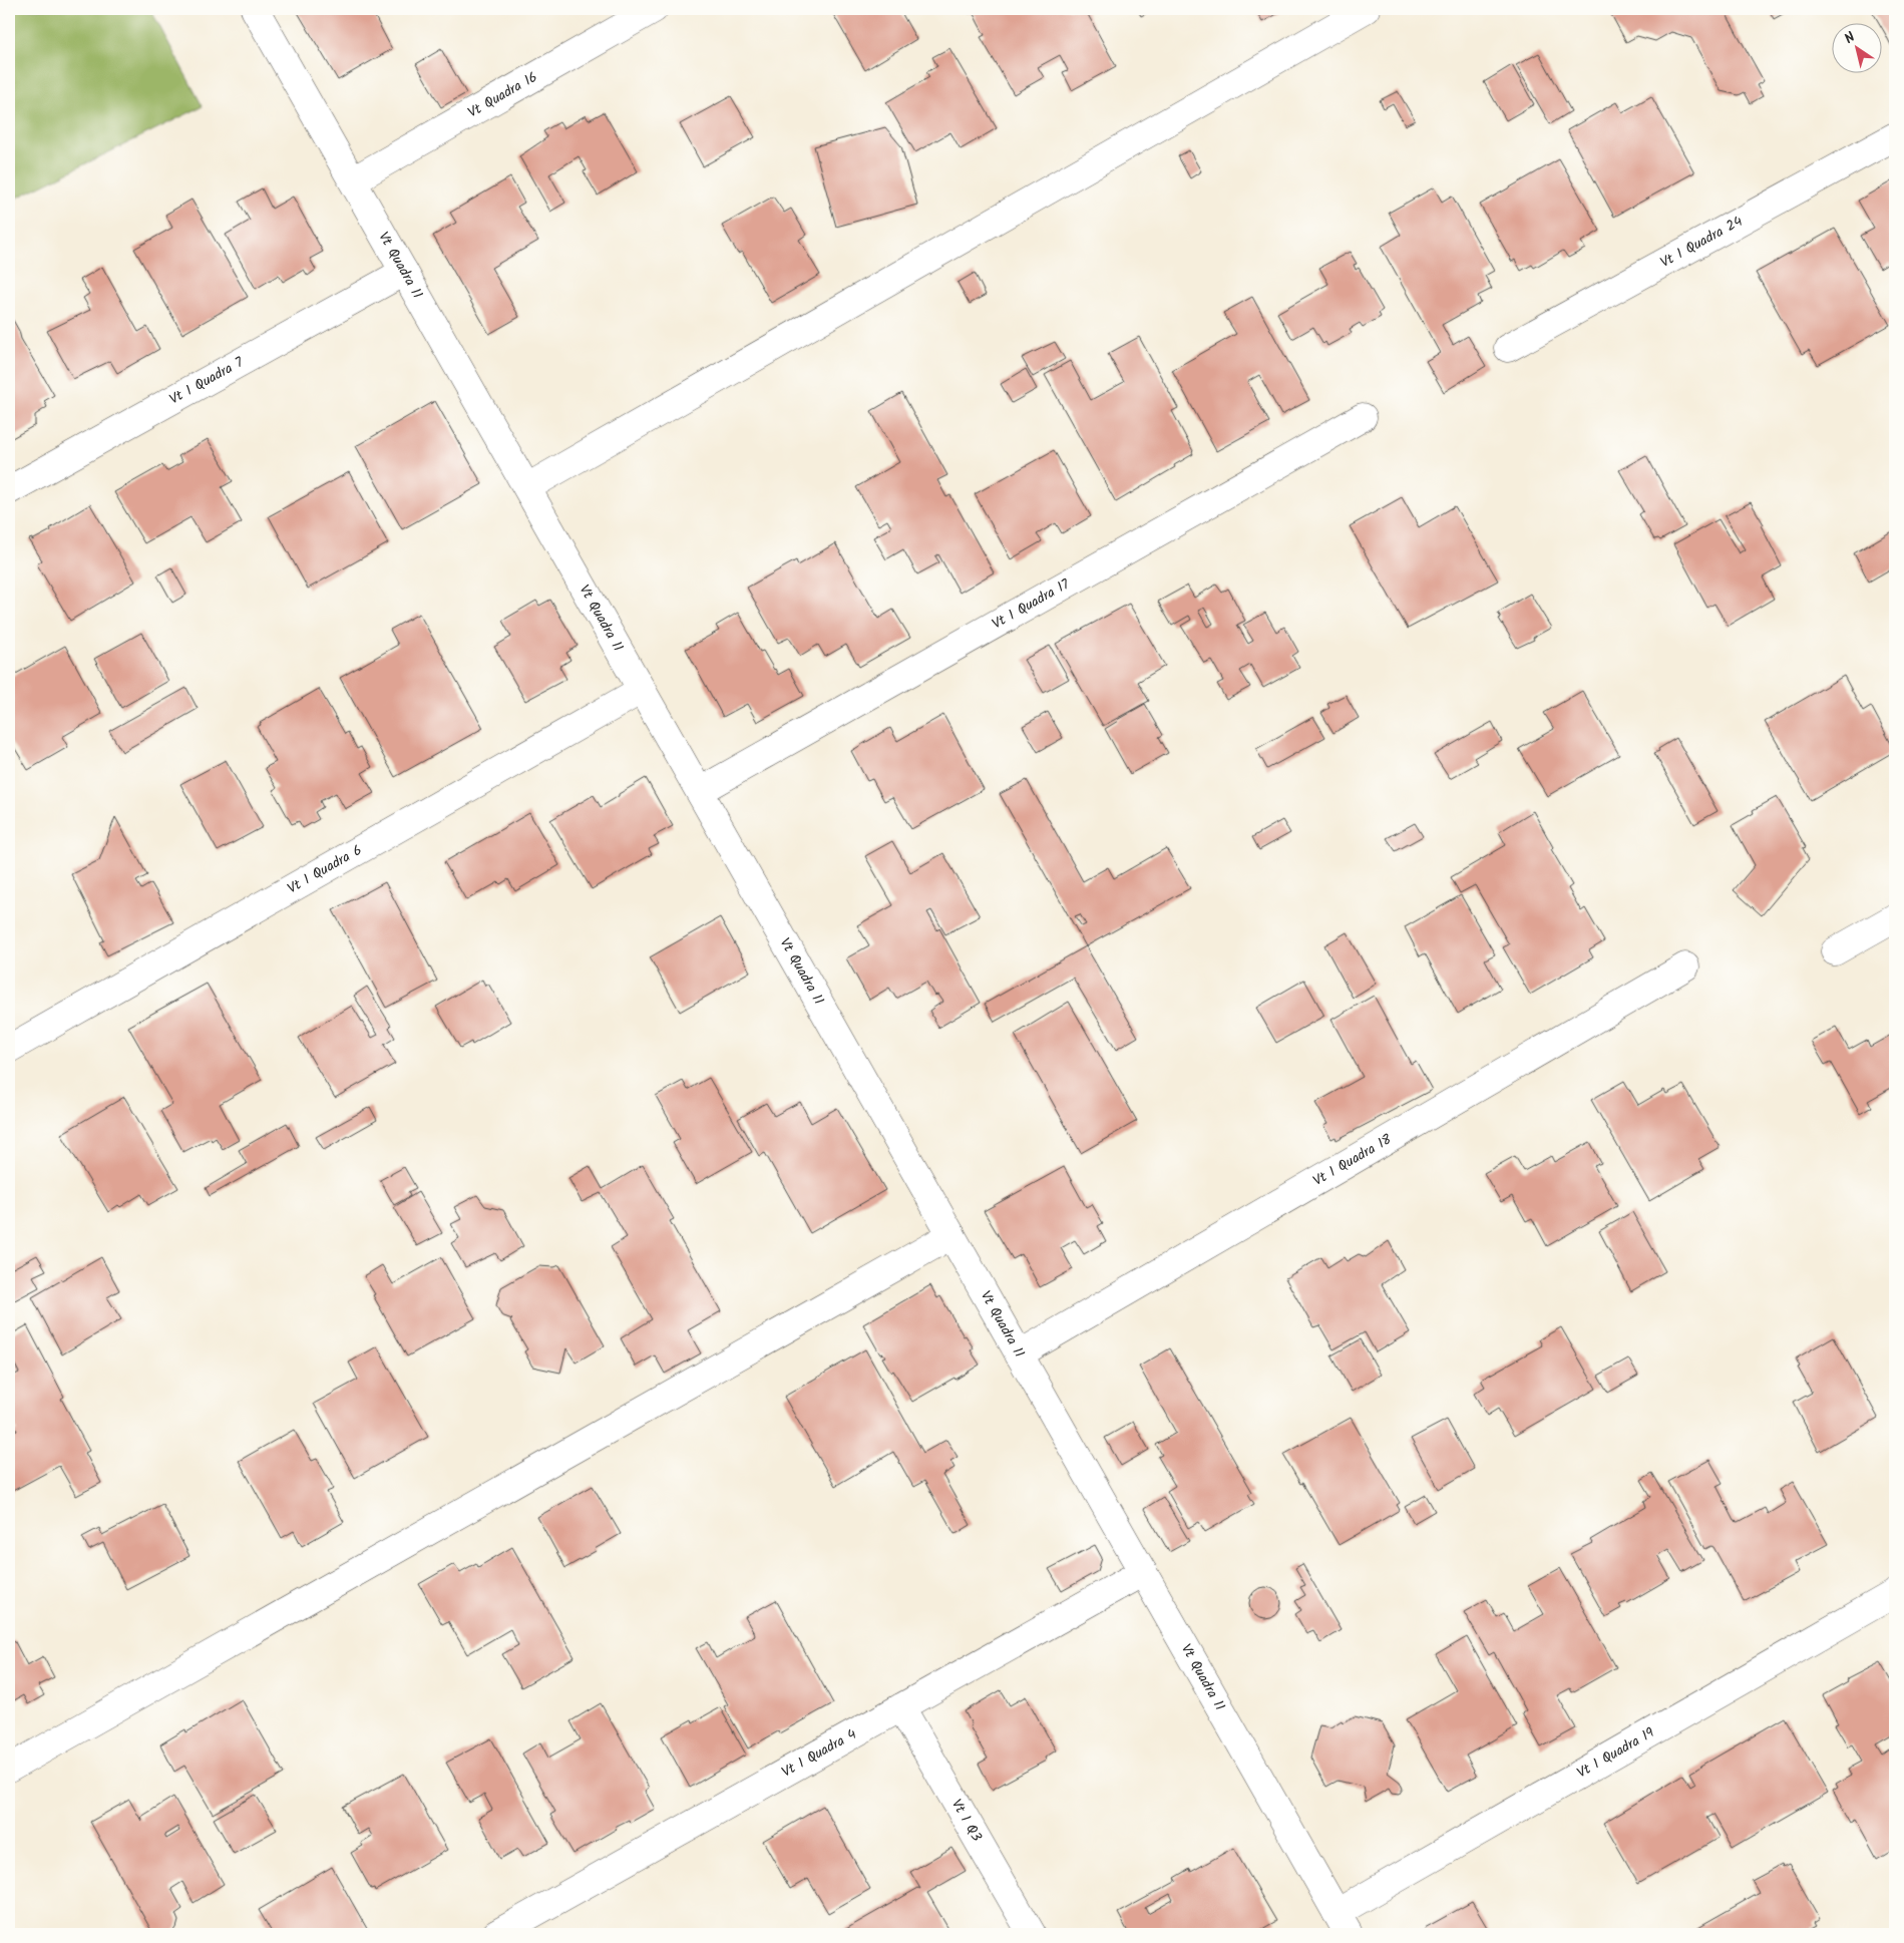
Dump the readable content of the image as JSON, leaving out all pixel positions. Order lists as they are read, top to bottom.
{
  "streets": {
    "street": [
      "Vt Quadra 16",
      "Vt 1 Quadra 24",
      "Vt Quadra 11",
      "Vt 1 Quadra 7",
      "Vt 1 Quadra 17",
      "Vt 1 Quadra 6",
      "Vt 1 Quadra 18",
      "Vt 1 Quadra 4",
      "Vt 1 Quadra 19",
      "Vt 1 Q3"
    ]
  },
  "crossings": [
    ["Vt Quadra 16", "Vt Quadra 11"],
    ["Vt Quadra 11", "Vt 1 Quadra 7"],
    ["Vt Quadra 11", "Vt 1 Quadra 17"],
    ["Vt Quadra 11", "Vt 1 Quadra 6"],
    ["Vt Quadra 11", "Vt 1 Quadra 18"],
    ["Vt Quadra 11", "Vt 1 Quadra 4"],
    ["Vt Quadra 11", "Vt 1 Quadra 19"],
    ["Vt 1 Quadra 4", "Vt 1 Q3"]
  ],
  "north": "top left"
}
